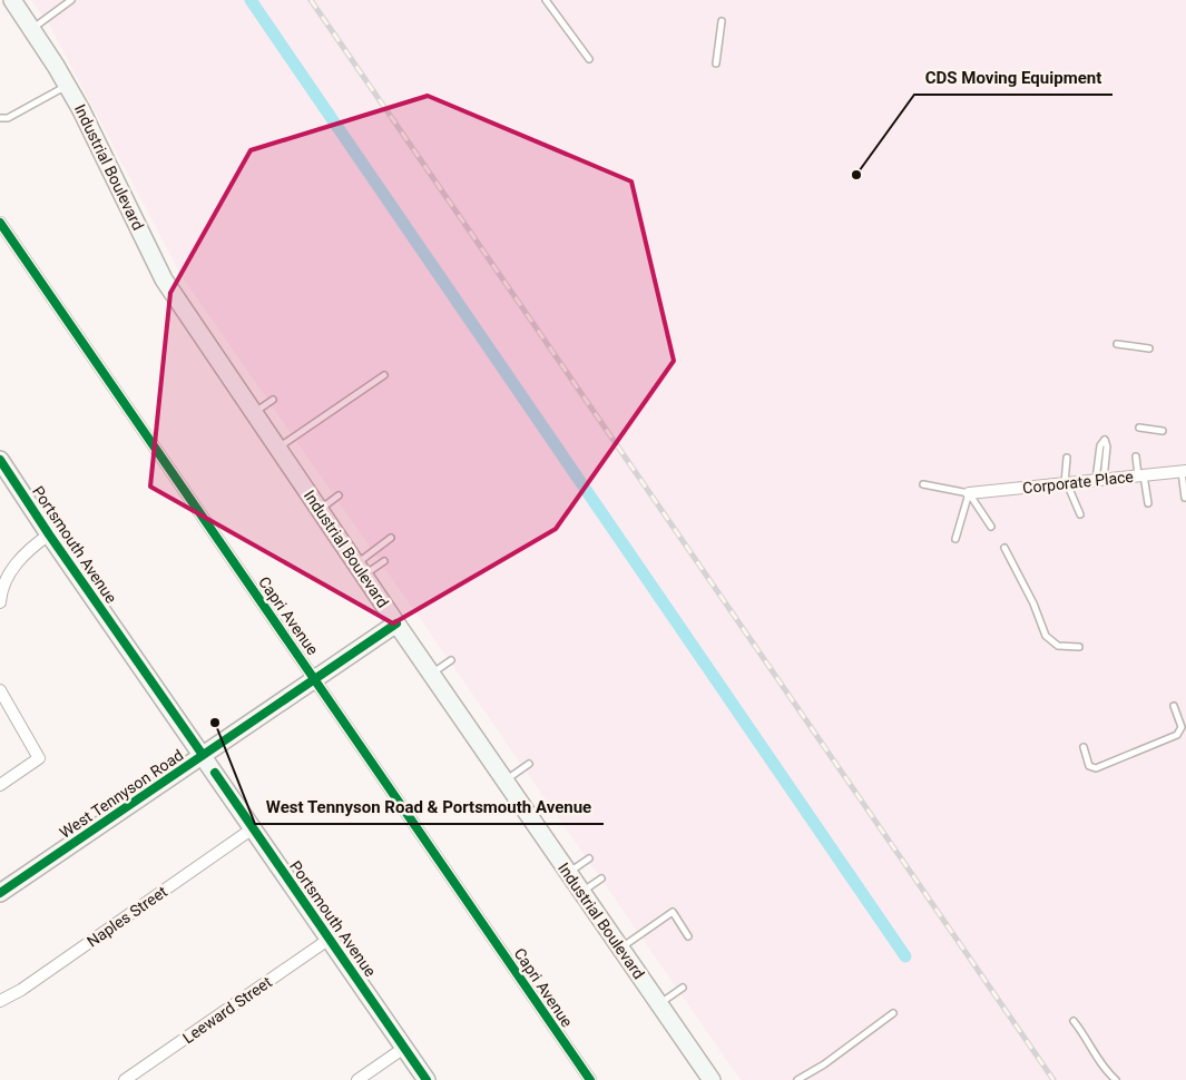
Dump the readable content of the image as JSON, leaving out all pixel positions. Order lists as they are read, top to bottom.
{
  "streets": {
    "main road": ["Industrial Boulevard", "Portsmouth Avenue", "West Tennyson Road"],
    "street": [
      "Corporate Place",
      "Capri Avenue",
      "Naples Street",
      "Leeward Street"
    ]
  },
  "crossings": [
    ["Industrial Boulevard", "West Tennyson Road"],
    ["Portsmouth Avenue", "West Tennyson Road"],
    ["Portsmouth Avenue", "Naples Street"],
    ["Portsmouth Avenue", "Leeward Street"],
    ["Capri Avenue", "West Tennyson Road"]
  ],
  "places": ["CDS Moving Equipment", "West Tennyson Road & Portsmouth Avenue"]
}
